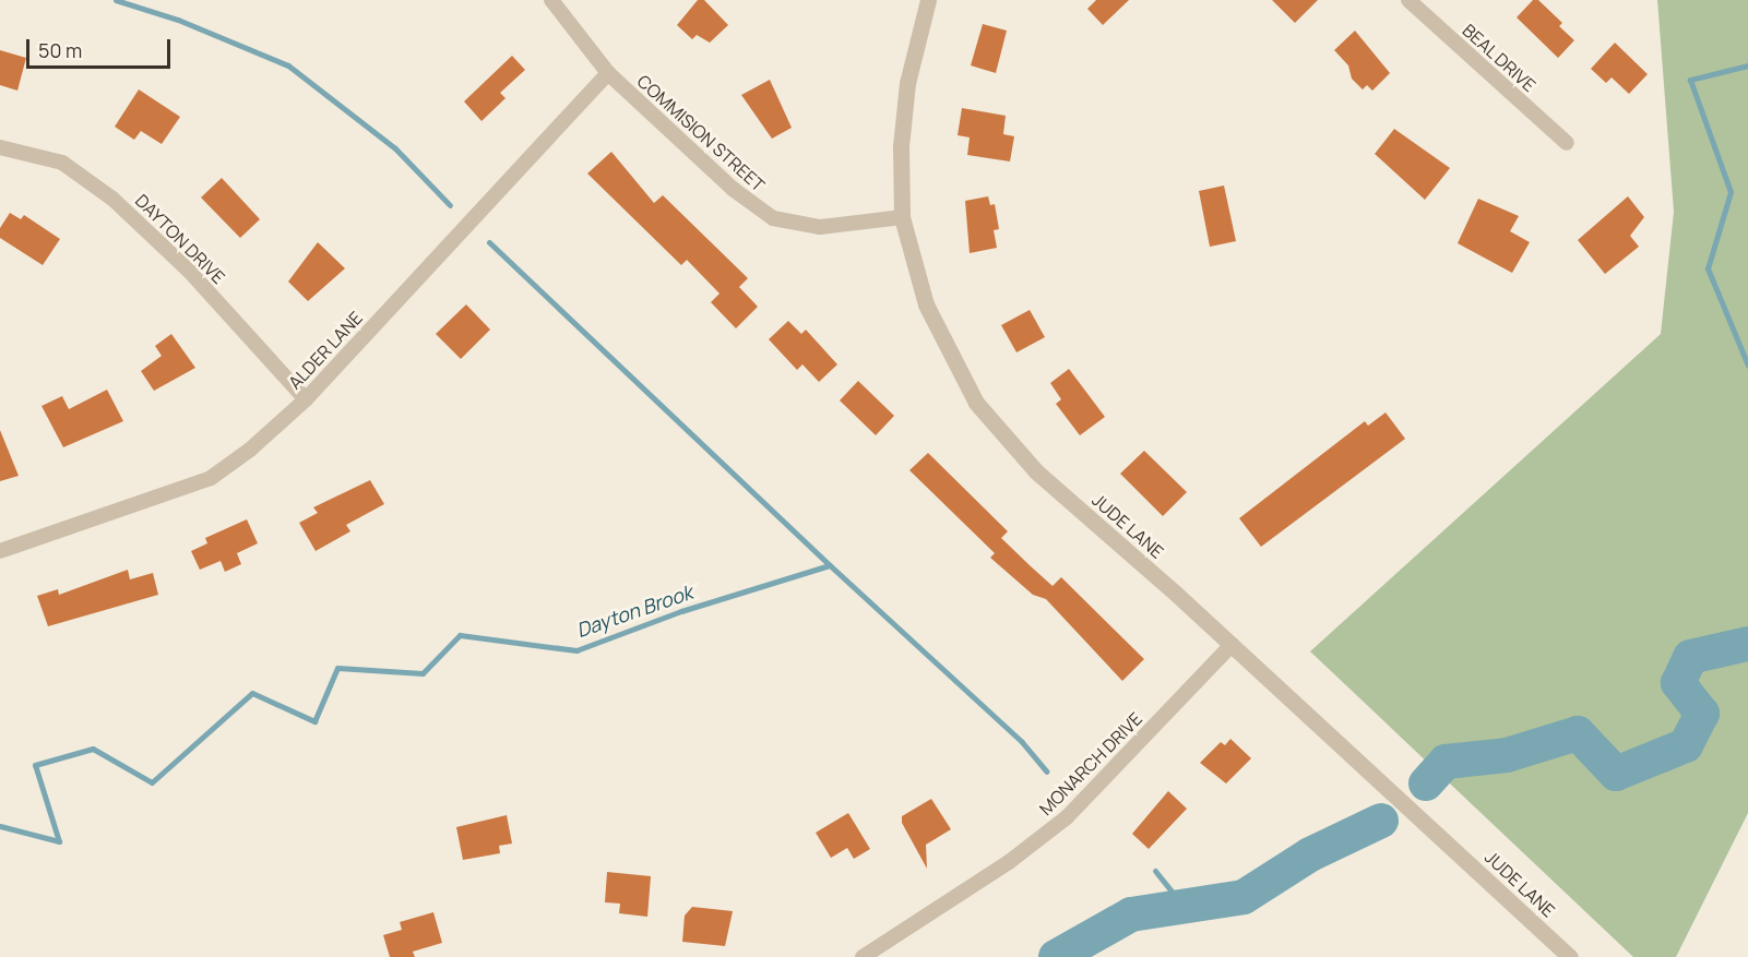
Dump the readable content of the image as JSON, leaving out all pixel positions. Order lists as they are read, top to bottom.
{
  "streets": {
    "street": [
      "BEAL DRIVE",
      "COMMISION STREET",
      "DAYTON DRIVE",
      "ALDER LANE",
      "JUDE LANE",
      "MONARCH DRIVE"
    ]
  },
  "crossings": [
    ["COMMISION STREET", "ALDER LANE"],
    ["COMMISION STREET", "JUDE LANE"],
    ["DAYTON DRIVE", "ALDER LANE"],
    ["JUDE LANE", "MONARCH DRIVE"]
  ],
  "water": ["Dayton Brook"],
  "scale_bar": "50 m"
}
